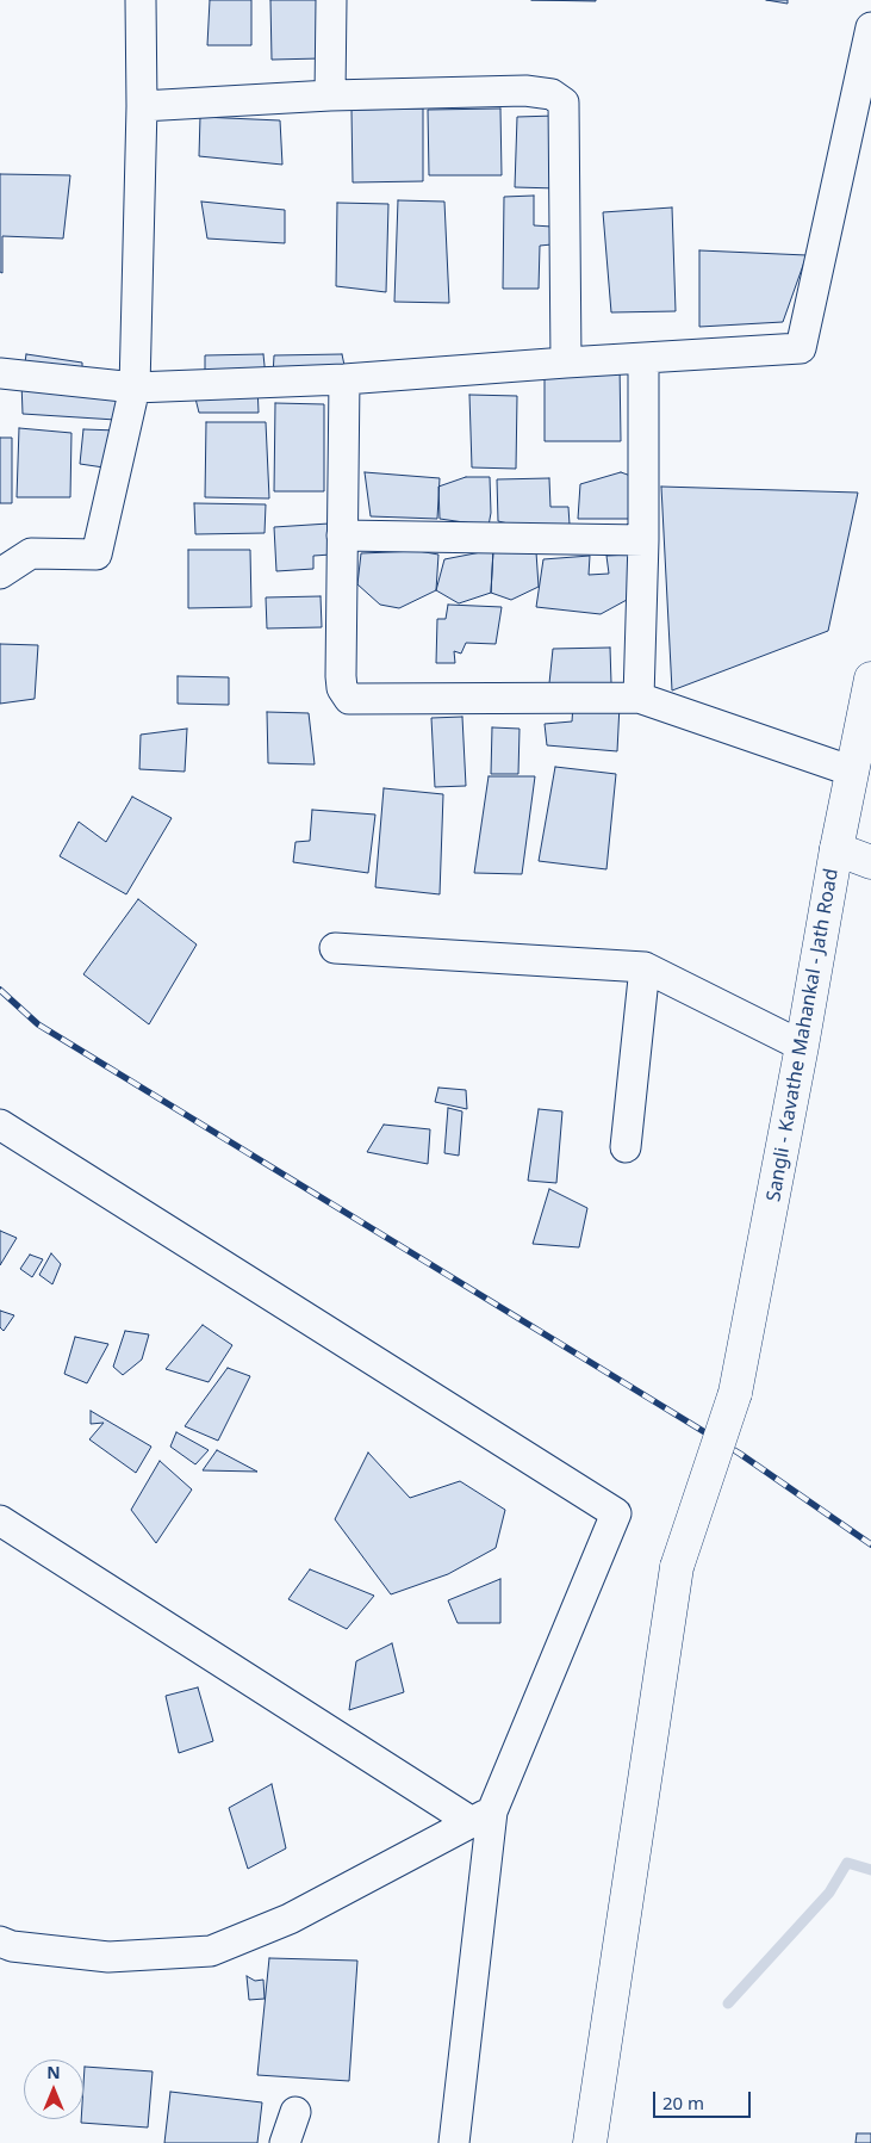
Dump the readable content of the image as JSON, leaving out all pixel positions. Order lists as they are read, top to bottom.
{
  "streets": {
    "main road": ["Sangli - Kavathe Mahankal - Jath Road"]
  },
  "scale_bar": "20 m",
  "north": "top"
}
